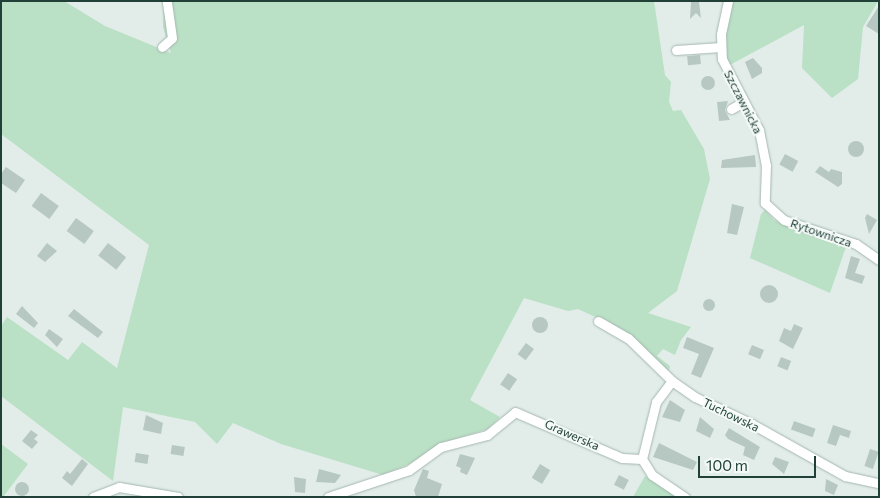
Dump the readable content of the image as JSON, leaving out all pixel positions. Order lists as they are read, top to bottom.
{
  "streets": {
    "street": [
      "Szczawnicka",
      "Rytownicza",
      "Tuchowska",
      "Grawerska"
    ]
  },
  "crossings": [
    ["Szczawnicka", "Rytownicza"]
  ],
  "scale_bar": "100 m"
}
